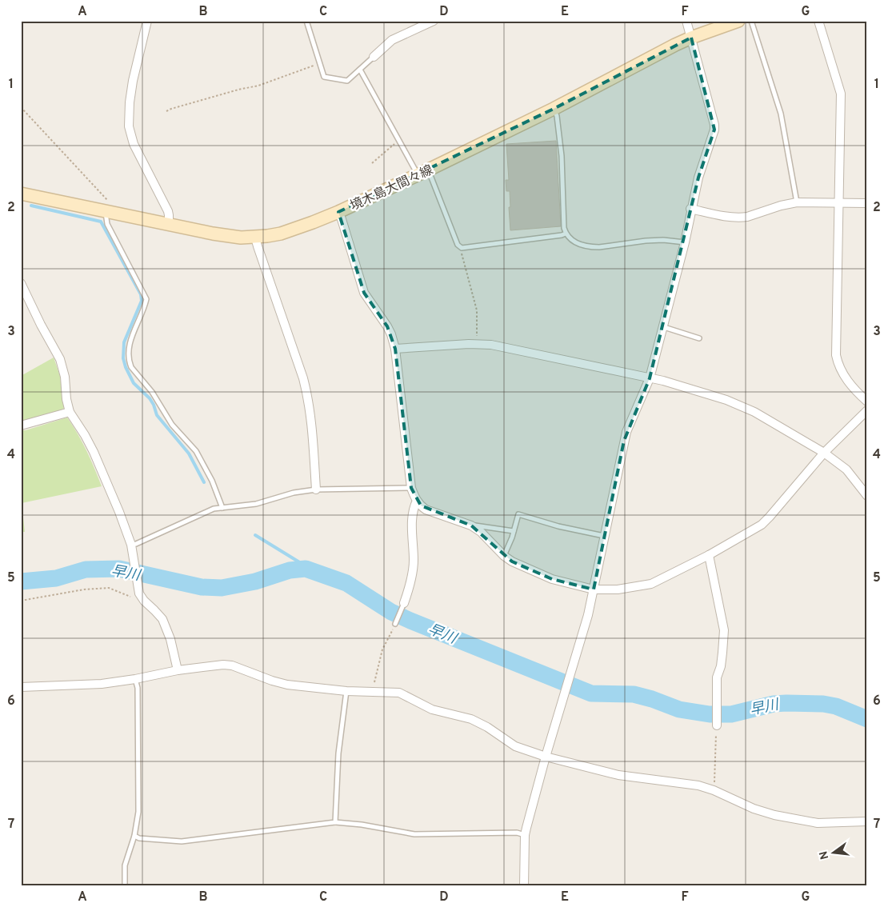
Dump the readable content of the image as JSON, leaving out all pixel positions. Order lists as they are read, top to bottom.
{
  "streets": {
    "main road": ["境木島大間々線"]
  },
  "water": ["早川"],
  "north": "left",
  "grid": {
    "columns": [
      "A",
      "B",
      "C",
      "D",
      "E",
      "F",
      "G"
    ],
    "rows": [
      "1",
      "2",
      "3",
      "4",
      "5",
      "6",
      "7"
    ]
  }
}
